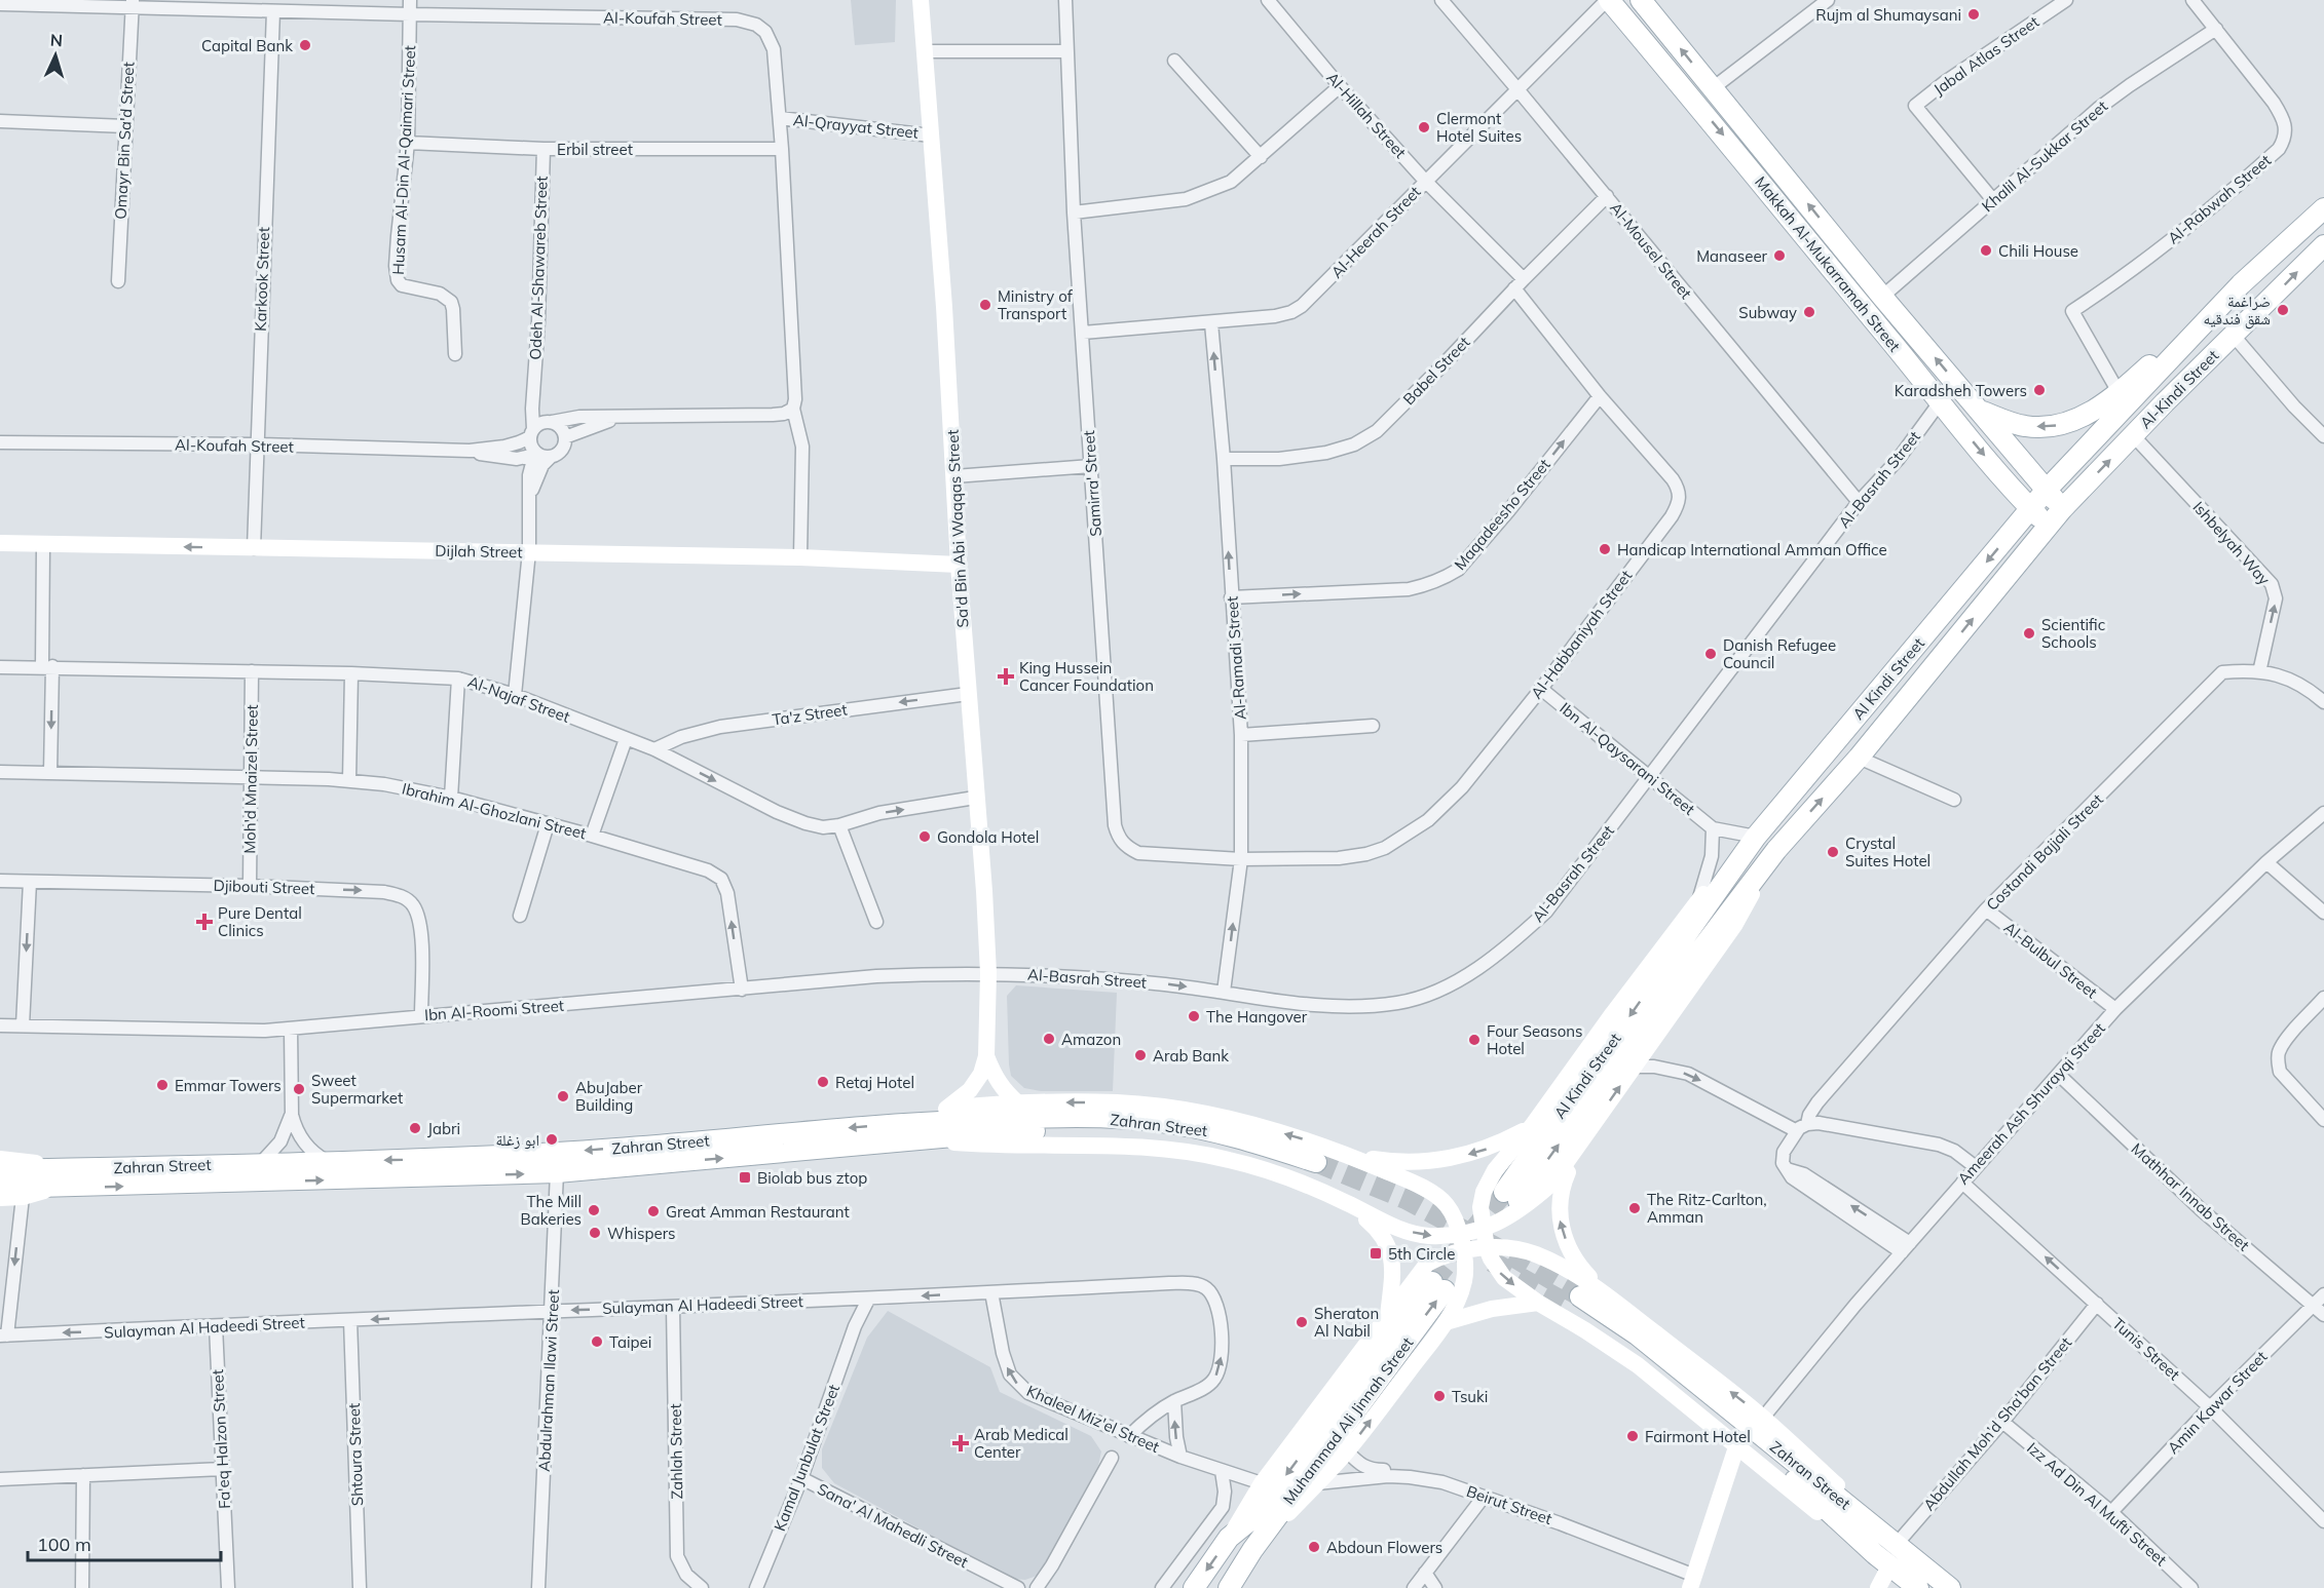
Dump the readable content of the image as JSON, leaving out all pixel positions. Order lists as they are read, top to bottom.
{
  "streets": {
    "main road": [
      "Makkah Al-Mukarramah Street",
      "Al-Kindi Street",
      "Sa'd Bin Abi Waqqas Street",
      "Dijlah Street",
      "Al Kindi Street",
      "Zahran Street",
      "Muhammad Ali Jinnah Street"
    ],
    "street": [
      "Al-Koufah Street",
      "Jabal Atlas Street",
      "Al-Hillah Street",
      "Al-Qrayyat Street",
      "Omayr Bin Sa'd Street",
      "Erbil street",
      "Khalil Al-Sukkar Street",
      "Husam Al-Din Al-Qaimari Street",
      "Al-Rabwah Street",
      "Al-Heerah Street",
      "Al-Mousel Street",
      "Odeh Al-Shawareb Street",
      "Karkook Street",
      "Babel Street",
      "Al-Basrah Street",
      "Samirra' Street",
      "Maqadeesho Street",
      "Ishbelyah Way",
      "Al-Habbaniyah Street",
      "Al-Ramadi Street",
      "Al-Najaf Street",
      "Ta'z Street",
      "Ibn Al-Qaysarani Street",
      "Moh'd Mnaizel Street",
      "Ibrahim Al-Ghozlani Street",
      "Costandi Bajjali Street",
      "Djibouti Street",
      "Al-Bulbul Street",
      "Ibn Al-Roomi Street",
      "Ameerah Ash Shurayqi Street",
      "Mathhar Innab Street",
      "Sulayman Al Hadeedi Street",
      "Tunis Street",
      "Abdulrahman Ilawi Street",
      "Amin Kawar Street",
      "Khaleel Miz'el Street",
      "Abdullah Moh’d Sha’ban Street",
      "Fa'eq Halzon Street",
      "Zahlah Street",
      "Shtoura Street",
      "Kamal Junbulat Street",
      "Izz Ad Din Al Mufti Street",
      "Beirut Street",
      "Sana' Al Mahedli Street"
    ]
  },
  "crossings": [
    ["Al-Koufah Street", "Al-Qrayyat Street"],
    ["Al-Koufah Street", "Omayr Bin Sa'd Street"],
    ["Al-Koufah Street", "Erbil street"],
    ["Al-Koufah Street", "Husam Al-Din Al-Qaimari Street"],
    ["Al-Koufah Street", "Odeh Al-Shawareb Street"],
    ["Al-Koufah Street", "Karkook Street"],
    ["Al-Koufah Street", "Dijlah Street"],
    ["Jabal Atlas Street", "Khalil Al-Sukkar Street"],
    ["Al-Hillah Street", "Al-Heerah Street"],
    ["Al-Hillah Street", "Babel Street"],
    ["Al-Hillah Street", "Al-Habbaniyah Street"],
    ["Al-Qrayyat Street", "Sa'd Bin Abi Waqqas Street"],
    ["Erbil street", "Husam Al-Din Al-Qaimari Street"],
    ["Erbil street", "Odeh Al-Shawareb Street"],
    ["Khalil Al-Sukkar Street", "Al-Rabwah Street"],
    ["Khalil Al-Sukkar Street", "Makkah Al-Mukarramah Street"],
    ["Al-Heerah Street", "Al-Mousel Street"],
    ["Al-Heerah Street", "Makkah Al-Mukarramah Street"],
    ["Al-Heerah Street", "Samirra' Street"],
    ["Al-Heerah Street", "Al-Ramadi Street"],
    ["Al-Mousel Street", "Babel Street"],
    ["Al-Mousel Street", "Al-Basrah Street"],
    ["Makkah Al-Mukarramah Street", "Al-Kindi Street"],
    ["Makkah Al-Mukarramah Street", "Al-Basrah Street"],
    ["Makkah Al-Mukarramah Street", "Al Kindi Street"],
    ["Karkook Street", "Dijlah Street"],
    ["Babel Street", "Al-Habbaniyah Street"],
    ["Babel Street", "Al-Ramadi Street"],
    ["Al-Kindi Street", "Ishbelyah Way"],
    ["Al-Kindi Street", "Al Kindi Street"],
    ["Al-Basrah Street", "Sa'd Bin Abi Waqqas Street"],
    ["Al-Basrah Street", "Al-Ramadi Street"],
    ["Al-Basrah Street", "Ibn Al-Qaysarani Street"],
    ["Al-Basrah Street", "Ibn Al-Roomi Street"],
    ["Samirra' Street", "Al-Habbaniyah Street"],
    ["Samirra' Street", "Al-Ramadi Street"],
    ["Maqadeesho Street", "Al-Habbaniyah Street"],
    ["Maqadeesho Street", "Al-Ramadi Street"],
    ["Sa'd Bin Abi Waqqas Street", "Dijlah Street"],
    ["Sa'd Bin Abi Waqqas Street", "Al-Najaf Street"],
    ["Sa'd Bin Abi Waqqas Street", "Ta'z Street"],
    ["Sa'd Bin Abi Waqqas Street", "Ibn Al-Roomi Street"],
    ["Ishbelyah Way", "Costandi Bajjali Street"],
    ["Al-Habbaniyah Street", "Al-Ramadi Street"],
    ["Al-Habbaniyah Street", "Ibn Al-Qaysarani Street"],
    ["Al Kindi Street", "Ibn Al-Qaysarani Street"],
    ["Al-Najaf Street", "Ta'z Street"],
    ["Al-Najaf Street", "Moh'd Mnaizel Street"],
    ["Moh'd Mnaizel Street", "Ibrahim Al-Ghozlani Street"],
    ["Moh'd Mnaizel Street", "Djibouti Street"],
    ["Ibrahim Al-Ghozlani Street", "Ibn Al-Roomi Street"],
    ["Costandi Bajjali Street", "Al-Bulbul Street"],
    ["Costandi Bajjali Street", "Ameerah Ash Shurayqi Street"],
    ["Djibouti Street", "Ibn Al-Roomi Street"],
    ["Al-Bulbul Street", "Ameerah Ash Shurayqi Street"],
    ["Ameerah Ash Shurayqi Street", "Mathhar Innab Street"],
    ["Ameerah Ash Shurayqi Street", "Tunis Street"],
    ["Zahran Street", "Abdulrahman Ilawi Street"],
    ["Zahran Street", "Abdullah Moh’d Sha’ban Street"],
    ["Mathhar Innab Street", "Amin Kawar Street"],
    ["Sulayman Al Hadeedi Street", "Abdulrahman Ilawi Street"],
    ["Sulayman Al Hadeedi Street", "Khaleel Miz'el Street"],
    ["Sulayman Al Hadeedi Street", "Fa'eq Halzon Street"],
    ["Sulayman Al Hadeedi Street", "Zahlah Street"],
    ["Sulayman Al Hadeedi Street", "Shtoura Street"],
    ["Sulayman Al Hadeedi Street", "Kamal Junbulat Street"],
    ["Tunis Street", "Amin Kawar Street"],
    ["Tunis Street", "Abdullah Moh’d Sha’ban Street"],
    ["Amin Kawar Street", "Izz Ad Din Al Mufti Street"],
    ["Khaleel Miz'el Street", "Muhammad Ali Jinnah Street"],
    ["Muhammad Ali Jinnah Street", "Beirut Street"],
    ["Abdullah Moh’d Sha’ban Street", "Izz Ad Din Al Mufti Street"],
    ["Kamal Junbulat Street", "Sana' Al Mahedli Street"]
  ],
  "one_way": [
    "Al-Kindi Street",
    "Maqadeesho Street",
    "Ishbelyah Way",
    "Al-Ramadi Street",
    "Ta'z Street",
    "Sulayman Al Hadeedi Street",
    "Tunis Street",
    "Khaleel Miz'el Street"
  ],
  "places": {
    "other": [
      "Rujm al Shumaysani",
      "Capital Bank",
      "Clermont Hotel Suites",
      "Chili House",
      "Manaseer",
      "Ministry of Transport",
      "ضراغمة شقق فندقيه",
      "Subway",
      "Karadsheh Towers",
      "Handicap International Amman Office",
      "Scientific Schools",
      "Danish Refugee Council",
      "Gondola Hotel",
      "Crystal Suites Hotel",
      "The Hangover",
      "Amazon",
      "Four Seasons Hotel",
      "Arab Bank",
      "Retaj Hotel",
      "Emmar Towers",
      "Sweet Supermarket",
      "AbuJaber Building",
      "Jabri",
      "ابو زغلة",
      "The Ritz-Carlton, Amman",
      "The Mill Bakeries",
      "Great Amman Restaurant",
      "Whispers",
      "Sheraton Al Nabil",
      "Taipei",
      "Tsuki",
      "Fairmont Hotel",
      "Abdoun Flowers"
    ],
    "health": ["King Hussein Cancer Foundation", "Pure Dental Clinics", "Arab Medical Center"],
    "transit": ["Biolab bus ztop", "5th Circle"]
  },
  "scale_bar": "100 m",
  "north": "top"
}
